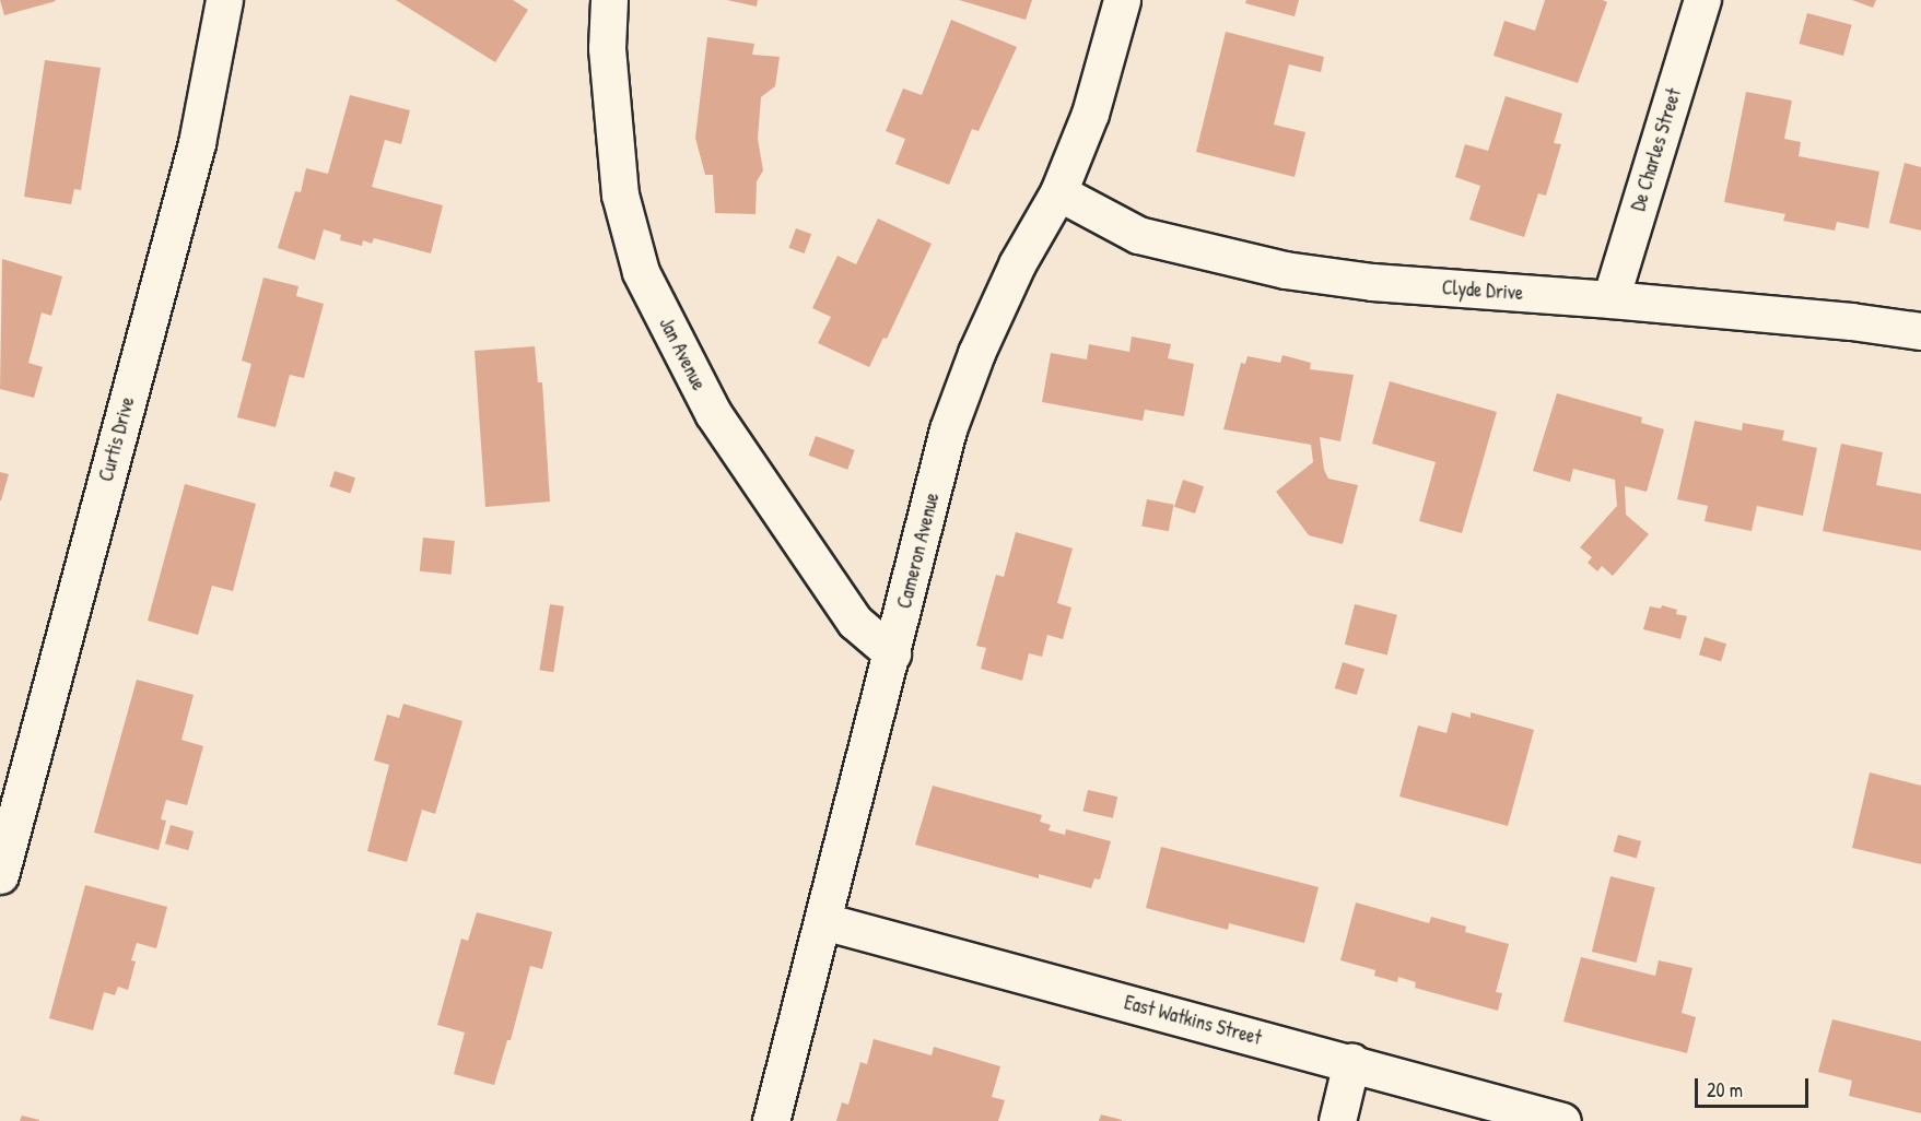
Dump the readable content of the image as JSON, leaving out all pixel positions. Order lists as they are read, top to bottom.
{
  "streets": {
    "street": [
      "De Charles Street",
      "Clyde Drive",
      "Jan Avenue",
      "Curtis Drive",
      "Cameron Avenue",
      "East Watkins Street"
    ]
  },
  "crossings": [
    ["De Charles Street", "Clyde Drive"],
    ["Clyde Drive", "Cameron Avenue"],
    ["Jan Avenue", "Cameron Avenue"],
    ["Cameron Avenue", "East Watkins Street"]
  ],
  "scale_bar": "20 m"
}
